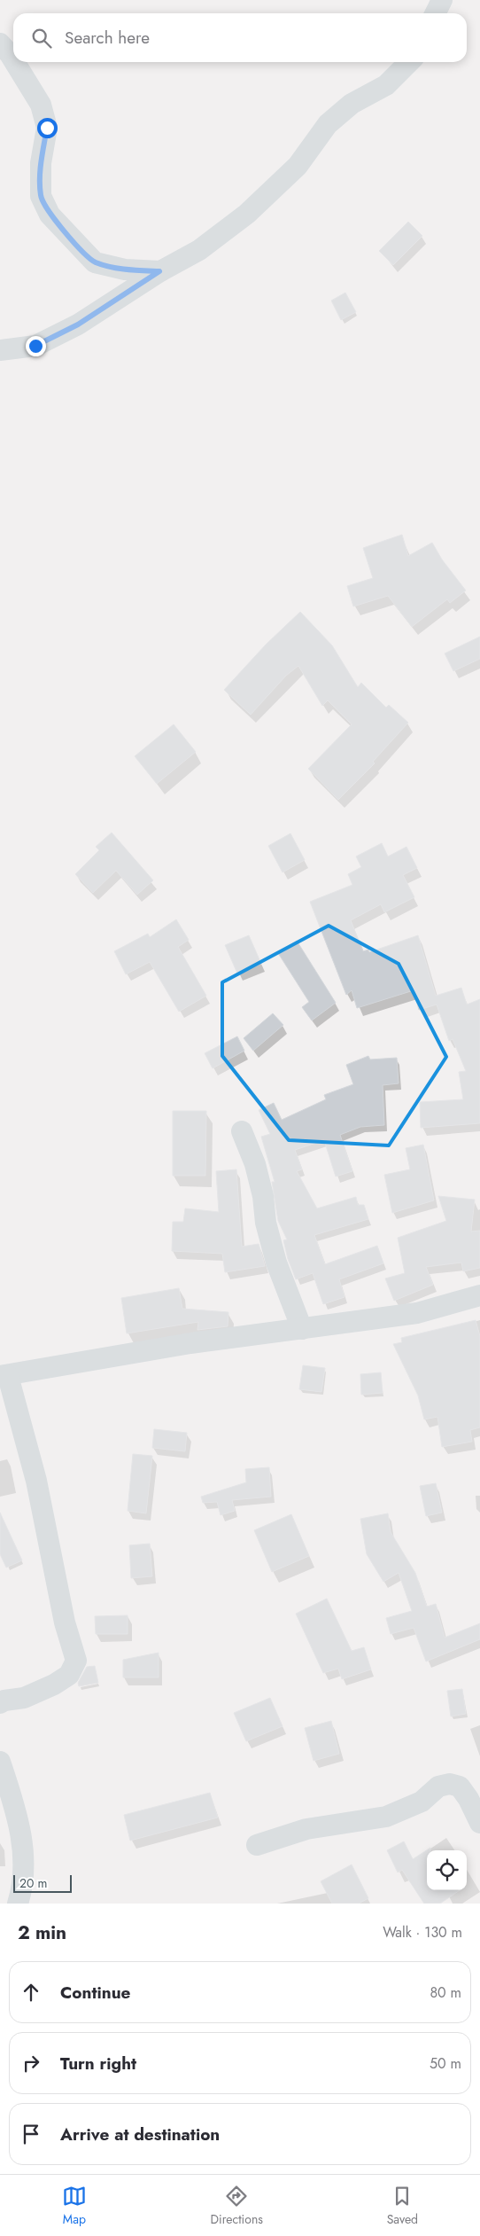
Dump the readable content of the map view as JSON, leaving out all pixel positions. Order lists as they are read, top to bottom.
{
  "scale_bar": "20 m",
  "page": {
    "search": "Search here",
    "scale": "20 m",
    "heading": ["2 min", "Walk · 130 m"],
    "list": [
      ["Continue", "80 m"],
      ["Turn right", "50 m"],
      "Arrive at destination"
    ],
    "nav": ["Map", "Directions", "Saved"]
  }
}
